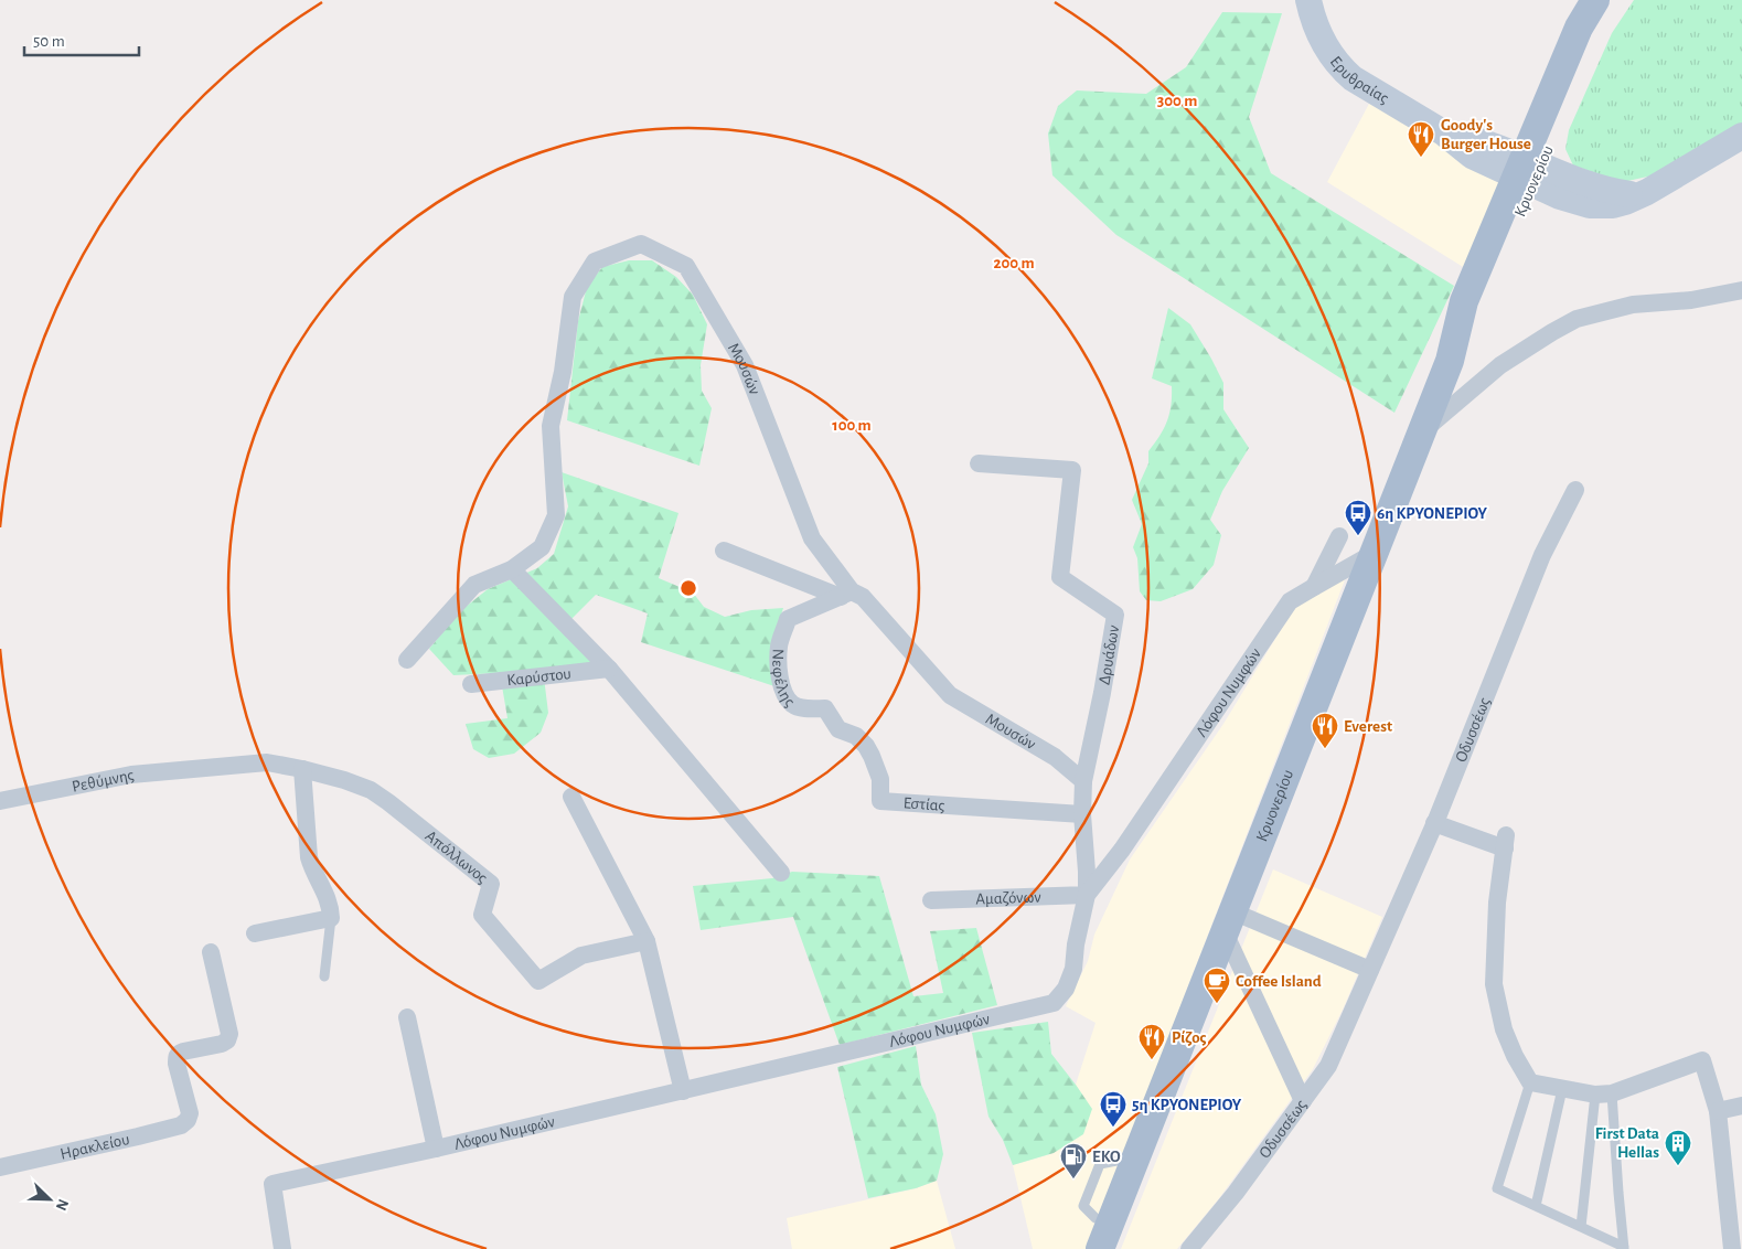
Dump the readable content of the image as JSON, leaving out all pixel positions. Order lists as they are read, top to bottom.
{
  "streets": {
    "main road": ["Ερυθραίας", "Κρυονερίου"],
    "street": [
      "Μουσών",
      "Δρυάδων",
      "Νεφέλης",
      "Καρύστου",
      "Λόφου Νυμφών",
      "Οδυσσέως",
      "Ρεθύμνης",
      "Εστίας",
      "Απόλλωνος",
      "Αμαζόνων",
      "Ηρακλείου"
    ]
  },
  "crossings": [
    ["Ερυθραίας", "Κρυονερίου"],
    ["Κρυονερίου", "Λόφου Νυμφών"],
    ["Μουσών", "Δρυάδων"],
    ["Μουσών", "Νεφέλης"],
    ["Δρυάδων", "Λόφου Νυμφών"],
    ["Δρυάδων", "Εστίας"],
    ["Δρυάδων", "Αμαζόνων"],
    ["Νεφέλης", "Εστίας"],
    ["Λόφου Νυμφών", "Αμαζόνων"],
    ["Ρεθύμνης", "Απόλλωνος"]
  ],
  "places": {
    "restaurant": ["Goody's Burger House", "Everest", "Ρίζος"],
    "bus stop": ["6η ΚΡΥΟΝΕΡΙΟΥ", "5η ΚΡΥΟΝΕΡΙΟΥ"],
    "cafe": ["Coffee Island"],
    "building": ["First Data Hellas"],
    "fuel station": ["EKO"]
  },
  "scale_bar": "50 m",
  "north": "bottom right",
  "rings": ["300 m", "200 m", "100 m"]
}
